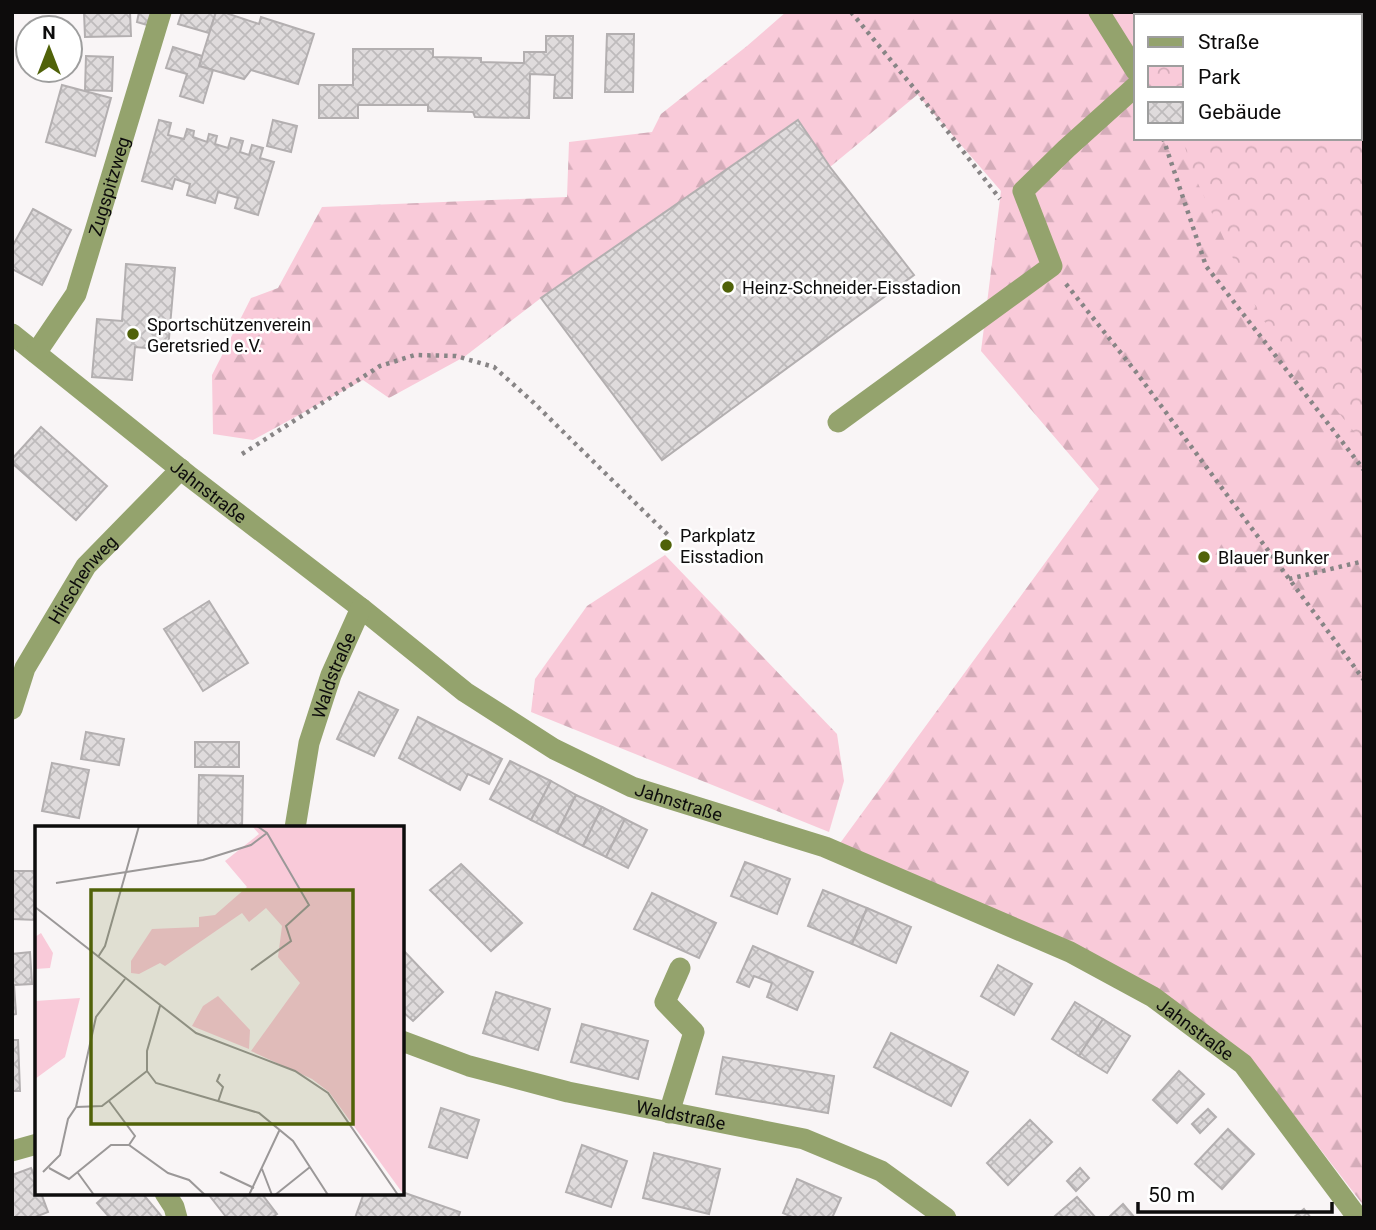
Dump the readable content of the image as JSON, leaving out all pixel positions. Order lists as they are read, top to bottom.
{
  "streets": {
    "street": [
      "Zugspitzweg",
      "Jahnstraße",
      "Hirschenweg",
      "Waldstraße"
    ]
  },
  "crossings": [
    ["Zugspitzweg", "Jahnstraße"],
    ["Jahnstraße", "Hirschenweg"],
    ["Jahnstraße", "Waldstraße"]
  ],
  "places": [
    "Heinz-Schneider-Eisstadion",
    "Sportschützenverein Geretsried e.V.",
    "Parkplatz Eisstadion",
    "Blauer Bunker"
  ],
  "legend": ["Straße", "Park", "Gebäude"],
  "scale_bar": "50 m",
  "north": "top"
}
